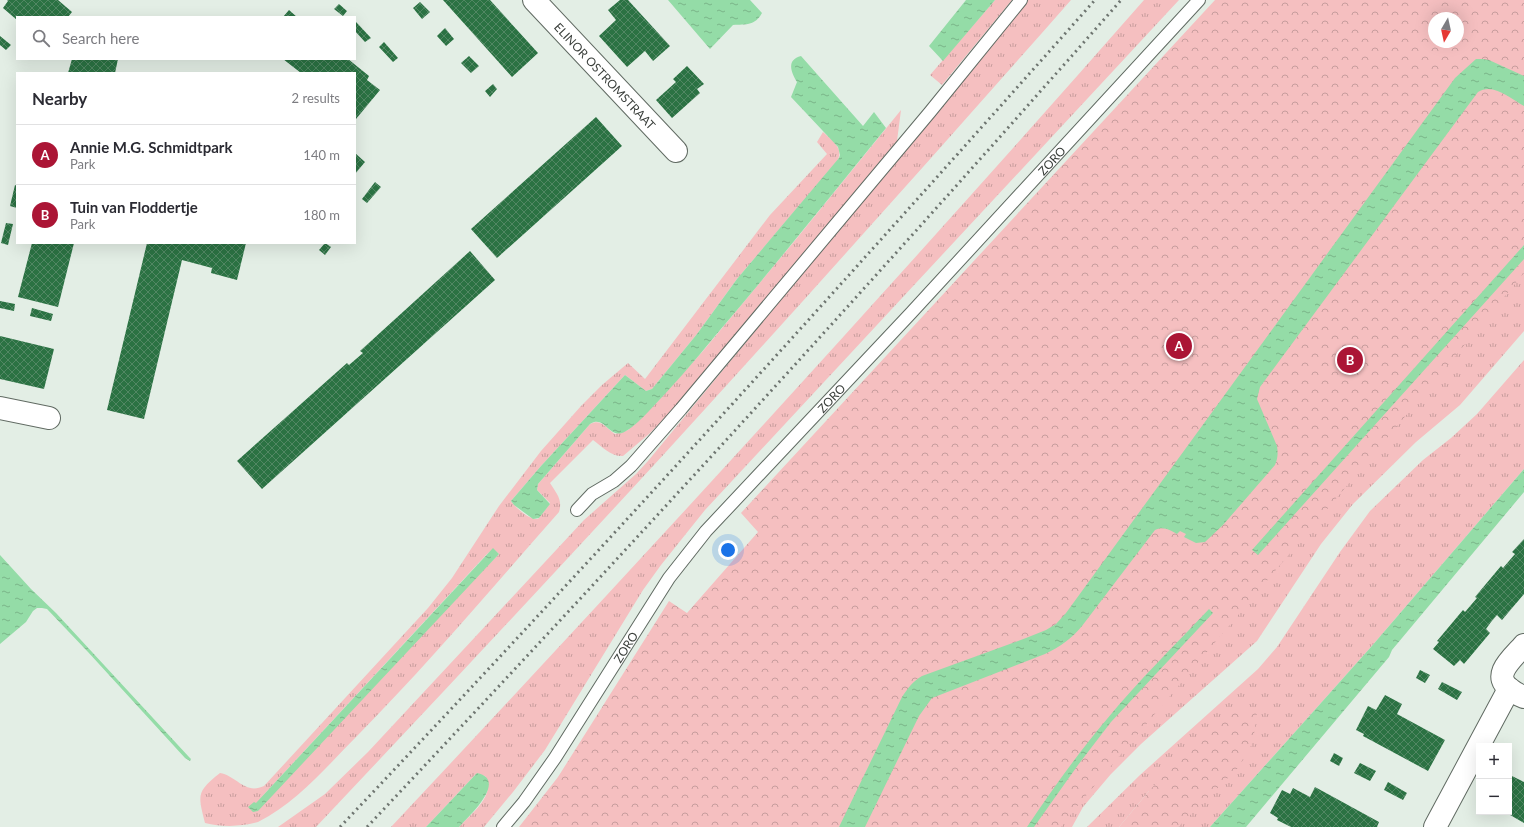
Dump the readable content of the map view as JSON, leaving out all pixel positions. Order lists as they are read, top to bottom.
{
  "streets": {
    "street": ["ELINOR OSTROMSTRAAT"],
    "lane": ["ZORO"]
  },
  "north": "bottom",
  "page": {
    "search": "Search here",
    "heading": ["Nearby", "2 results"],
    "list": [
      {
        "mark": "A",
        "name": "Annie M.G. Schmidtpark",
        "note": "Park",
        "value": "140 m"
      },
      {
        "mark": "B",
        "name": "Tuin van Floddertje",
        "note": "Park",
        "value": "180 m"
      }
    ],
    "pins": ["A", "B"],
    "map_buttons": ["+", "−"]
  }
}
